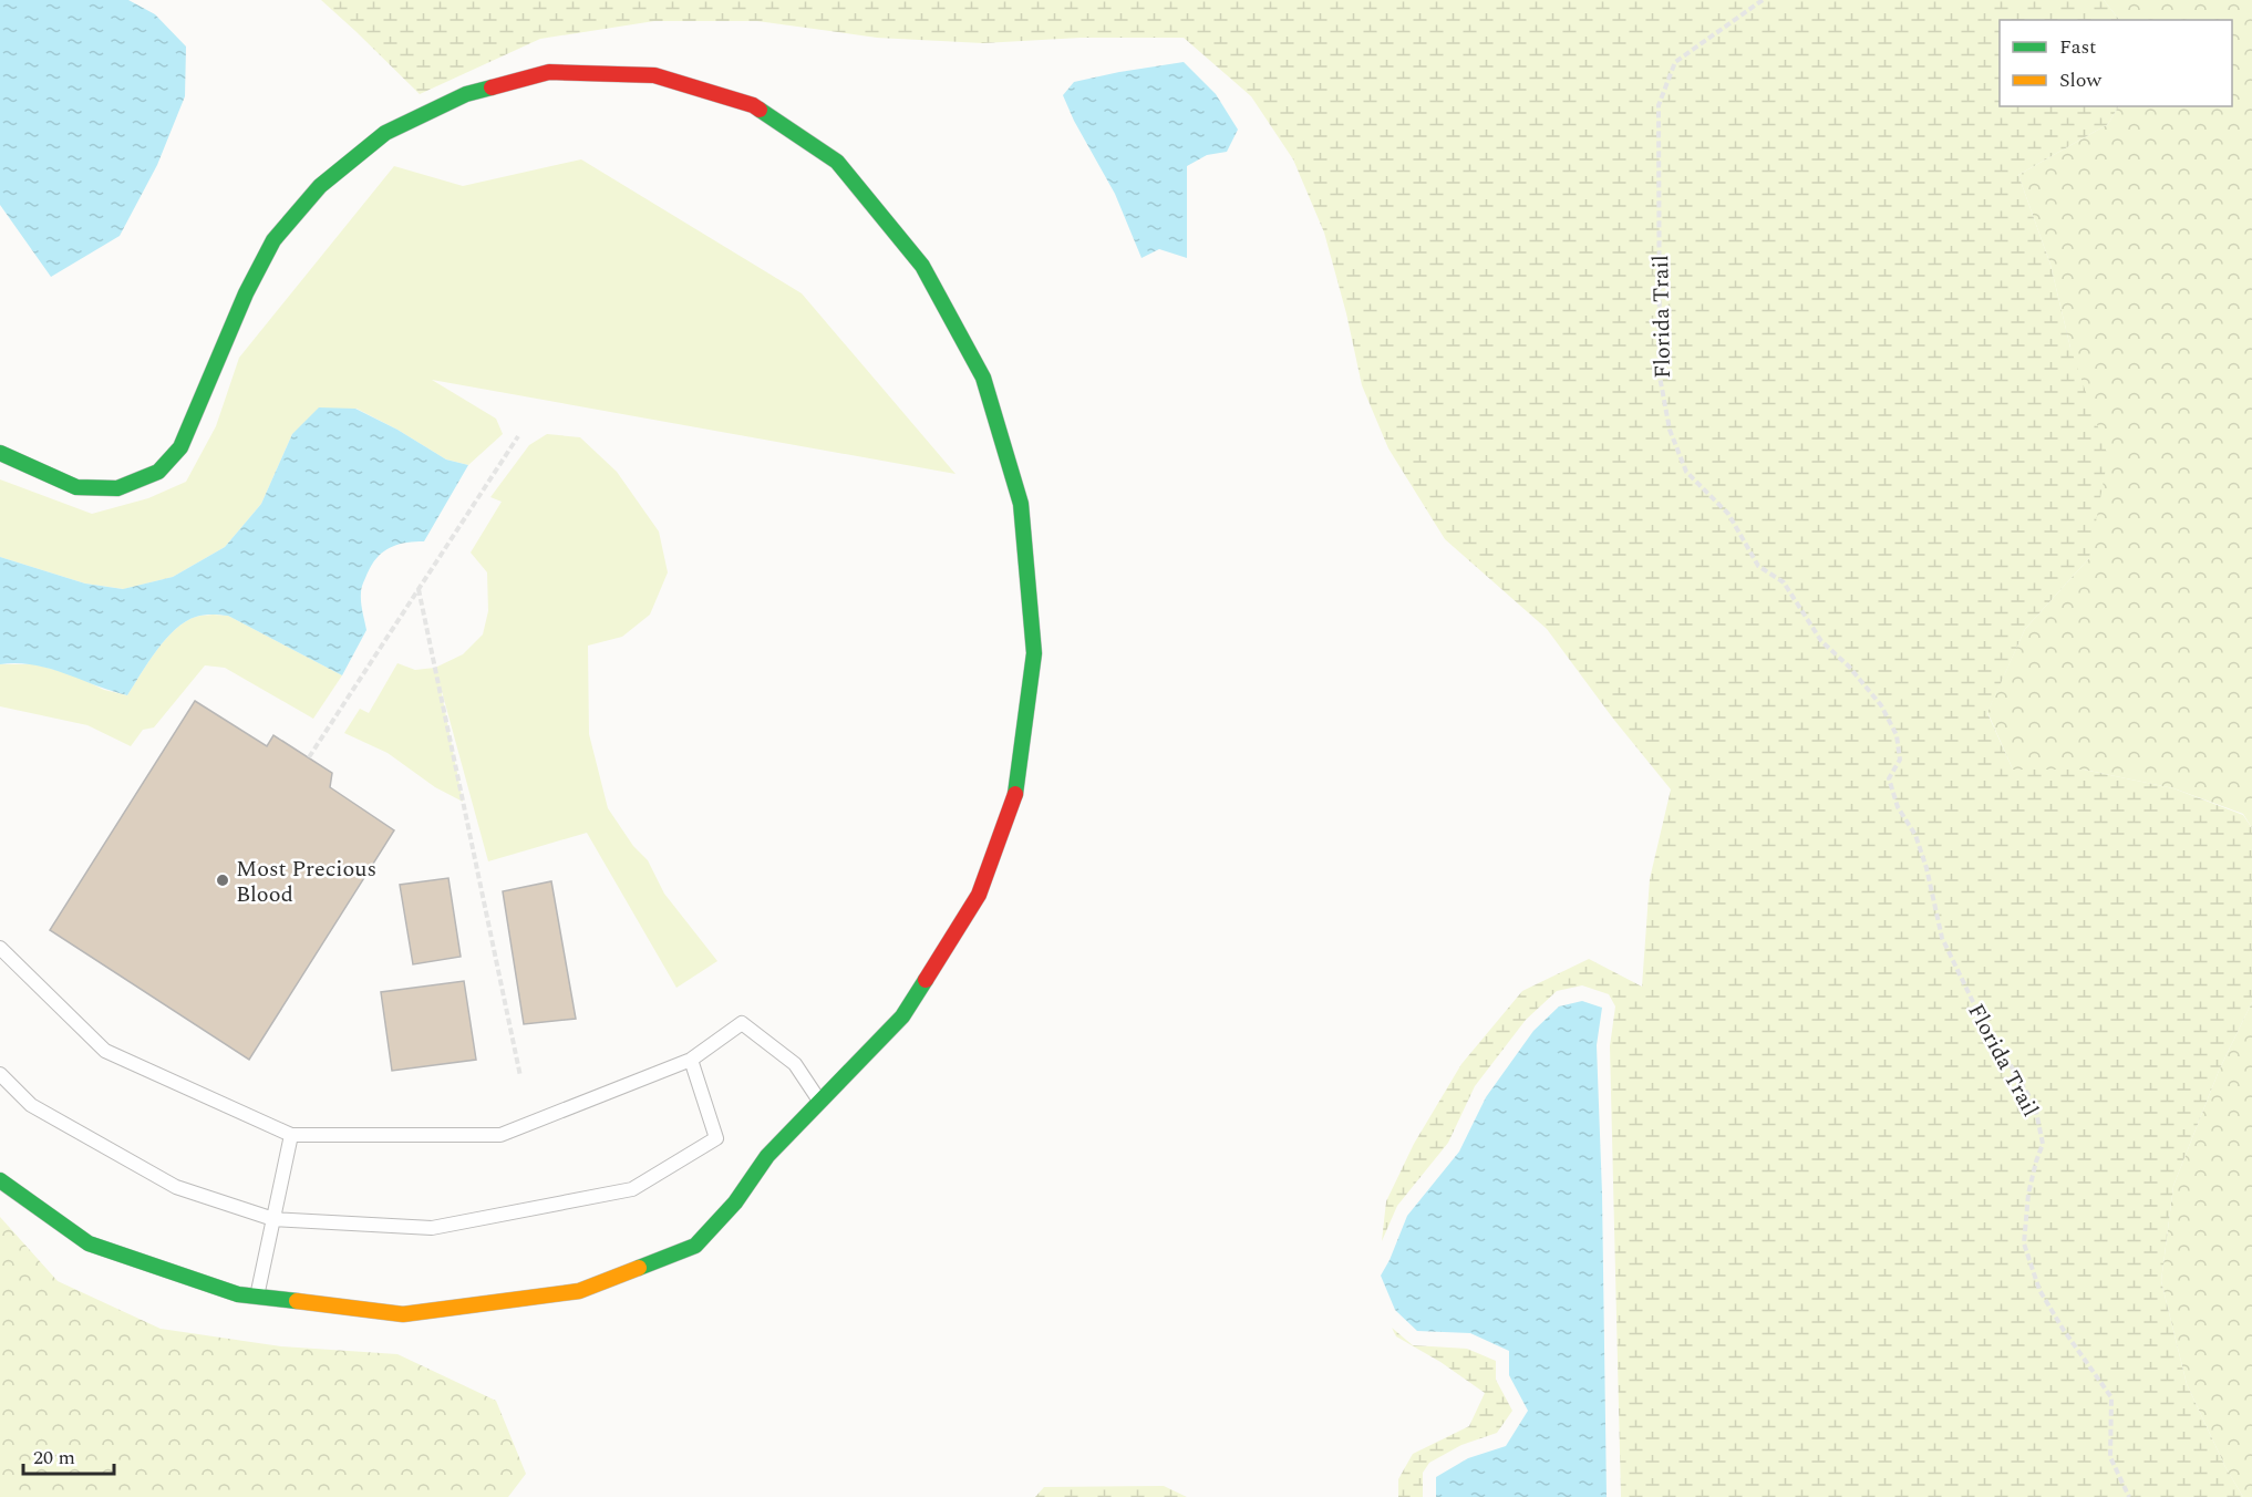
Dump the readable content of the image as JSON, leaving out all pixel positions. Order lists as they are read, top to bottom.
{
  "streets": {
    "path": ["Florida Trail"]
  },
  "places": ["Most Precious Blood"],
  "legend": ["Fast", "Slow"],
  "scale_bar": "20 m"
}
